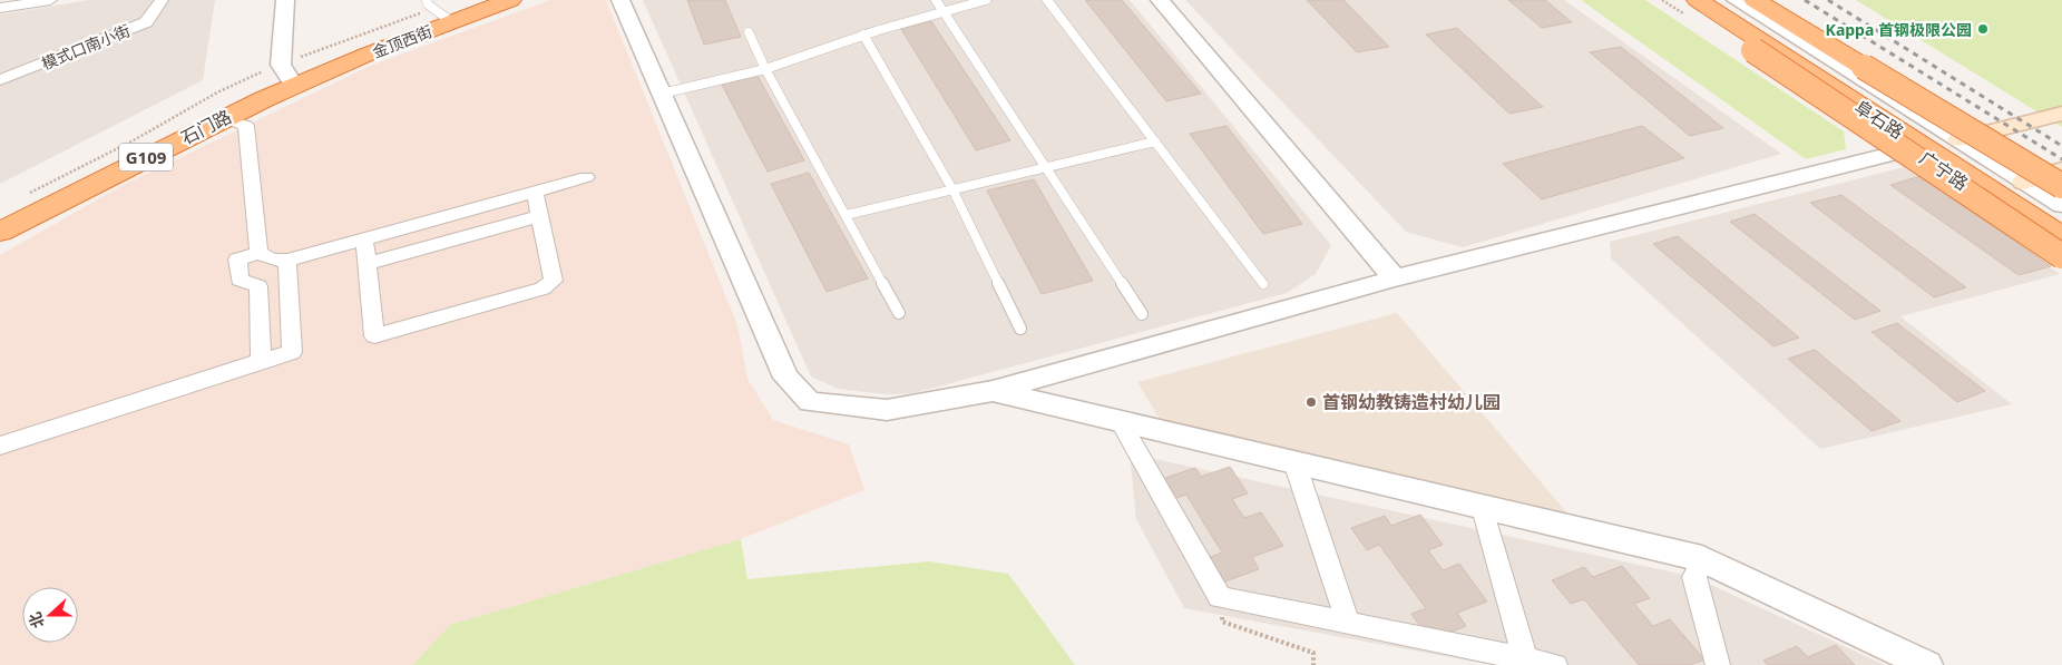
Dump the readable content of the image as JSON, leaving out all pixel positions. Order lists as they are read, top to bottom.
{
  "streets": {
    "highway": [
      "金顶西街",
      "阜石路",
      "石门路",
      "G109"
    ],
    "street": ["模式口南小街", "广宁路"]
  },
  "crossings": [
    ["金顶西街", "石门路"]
  ],
  "places": ["Kappa 首钢极限公园", "首钢幼教铸造村幼儿园"],
  "north": "left"
}
